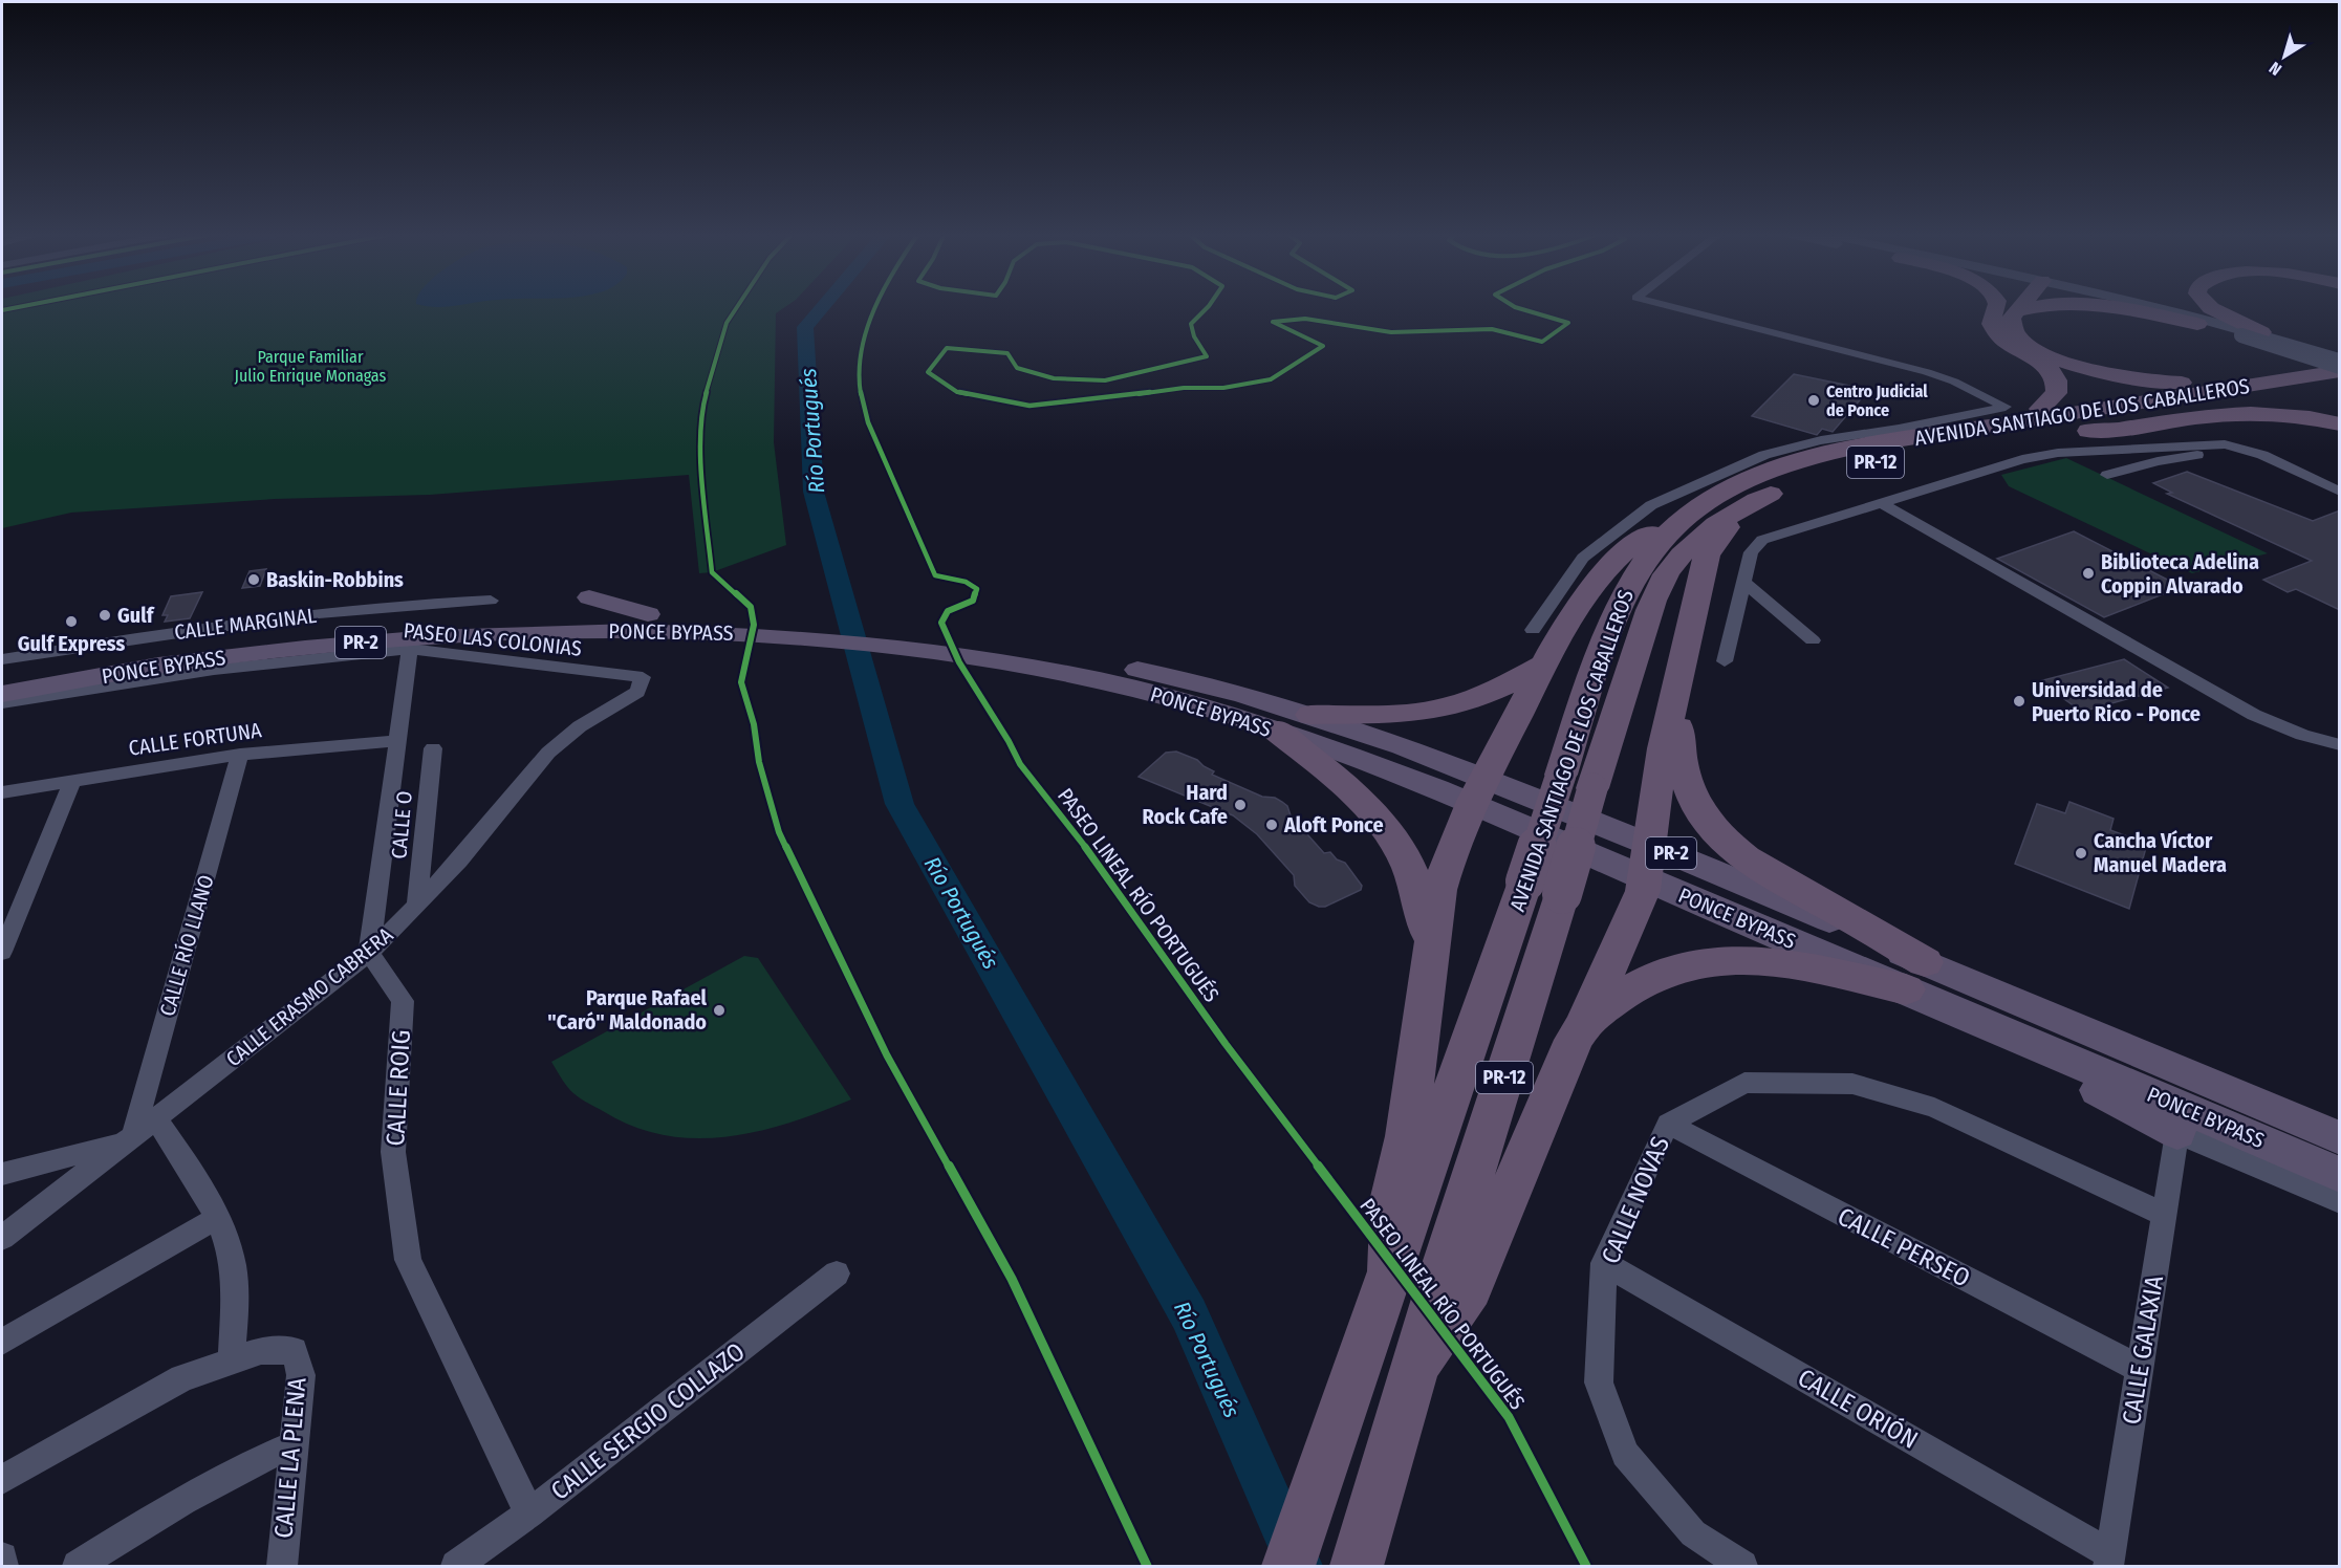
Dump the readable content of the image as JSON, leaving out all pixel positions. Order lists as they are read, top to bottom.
{
  "streets": {
    "highway": [
      "AVENIDA SANTIAGO DE LOS CABALLEROS",
      "PR-12",
      "PONCE BYPASS",
      "PR-2"
    ],
    "street": [
      "CALLE MARGINAL",
      "PASEO LAS COLONIAS",
      "CALLE FORTUNA",
      "CALLE O",
      "CALLE RÍO LLANO",
      "CALLE ERASMO CABRERA",
      "CALLE ROIG",
      "CALLE NOVAS",
      "CALLE PERSEO",
      "CALLE GALAXIA",
      "CALLE ORIÓN",
      "CALLE SERGIO COLLAZO",
      "CALLE LA PLENA"
    ],
    "cycle path": ["PASEO LINEAL RÍO PORTUGUÉS"]
  },
  "crossings": [
    ["CALLE MARGINAL", "PONCE BYPASS"],
    ["PASEO LAS COLONIAS", "CALLE ERASMO CABRERA"],
    ["CALLE FORTUNA", "CALLE RÍO LLANO"],
    ["CALLE O", "CALLE ERASMO CABRERA"],
    ["CALLE RÍO LLANO", "CALLE ERASMO CABRERA"],
    ["CALLE ERASMO CABRERA", "CALLE ROIG"],
    ["CALLE ROIG", "CALLE SERGIO COLLAZO"],
    ["CALLE NOVAS", "CALLE PERSEO"],
    ["CALLE NOVAS", "CALLE GALAXIA"],
    ["CALLE NOVAS", "CALLE ORIÓN"],
    ["CALLE PERSEO", "CALLE GALAXIA"],
    ["CALLE GALAXIA", "CALLE ORIÓN"]
  ],
  "water": ["Río Portugués"],
  "parks": ["Parque Familiar Julio Enrique Monagas"],
  "places": [
    "Centro Judicial de Ponce",
    "Biblioteca Adelina Coppin Alvarado",
    "Baskin-Robbins",
    "Gulf",
    "Gulf Express",
    "Universidad de Puerto Rico - Ponce",
    "Hard Rock Cafe",
    "Aloft Ponce",
    "Cancha Víctor Manuel Madera",
    "Parque Rafael \"Caró\" Maldonado"
  ],
  "north": "bottom left"
}
